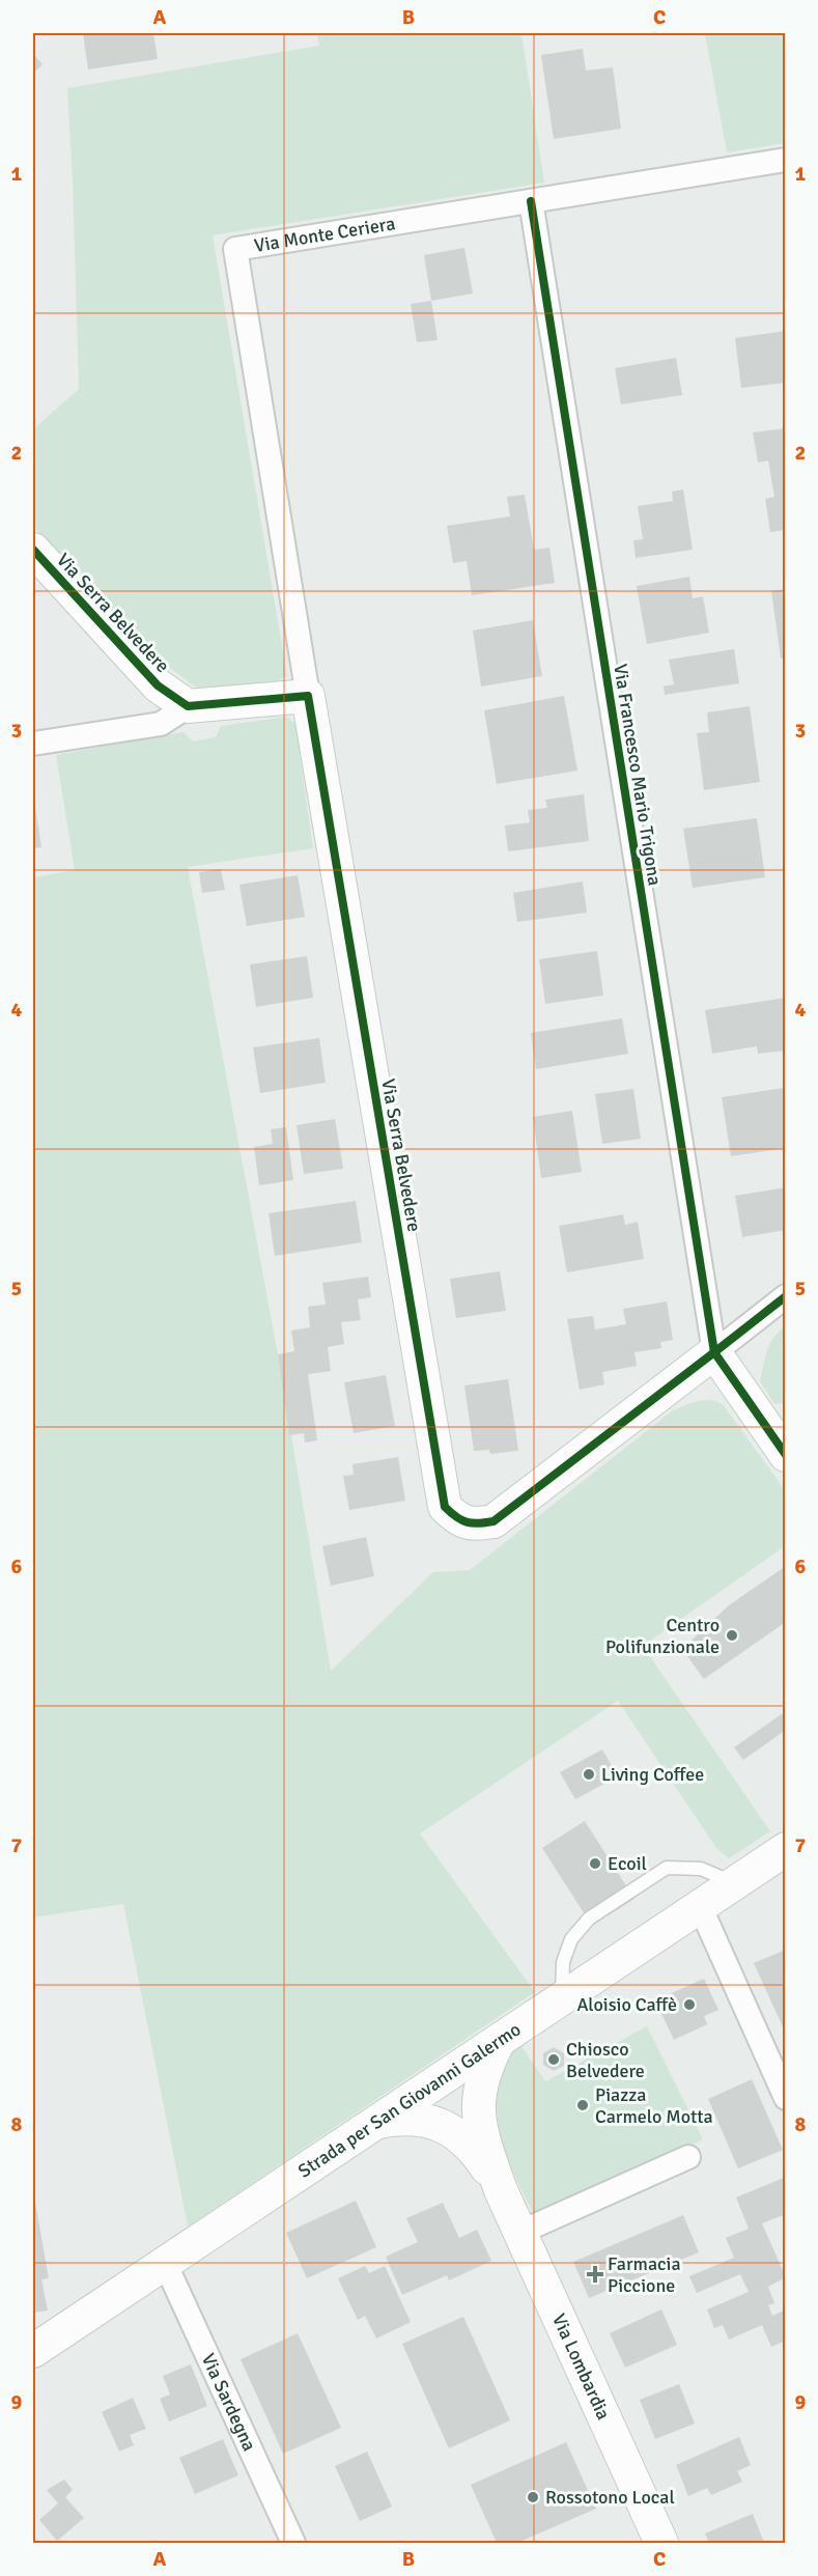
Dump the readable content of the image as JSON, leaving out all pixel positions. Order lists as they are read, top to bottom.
{
  "streets": {
    "street": [
      "Via Monte Ceriera",
      "Via Serra Belvedere",
      "Via Francesco Mario Trigona",
      "Strada per San Giovanni Galermo",
      "Via Lombardia",
      "Via Sardegna"
    ]
  },
  "crossings": [
    ["Via Monte Ceriera", "Via Serra Belvedere"],
    ["Via Monte Ceriera", "Via Francesco Mario Trigona"],
    ["Via Serra Belvedere", "Via Francesco Mario Trigona"],
    ["Strada per San Giovanni Galermo", "Via Sardegna"]
  ],
  "places": {
    "other": [
      "Centro Polifunzionale",
      "Living Coffee",
      "Ecoil",
      "Aloisio Caffè",
      "Chiosco Belvedere",
      "Piazza Carmelo Motta",
      "Rossotono Local"
    ],
    "health": ["Farmacia Piccione"]
  },
  "grid": {
    "columns": ["A", "B", "C"],
    "rows": [
      "1",
      "2",
      "3",
      "4",
      "5",
      "6",
      "7",
      "8",
      "9"
    ]
  }
}
